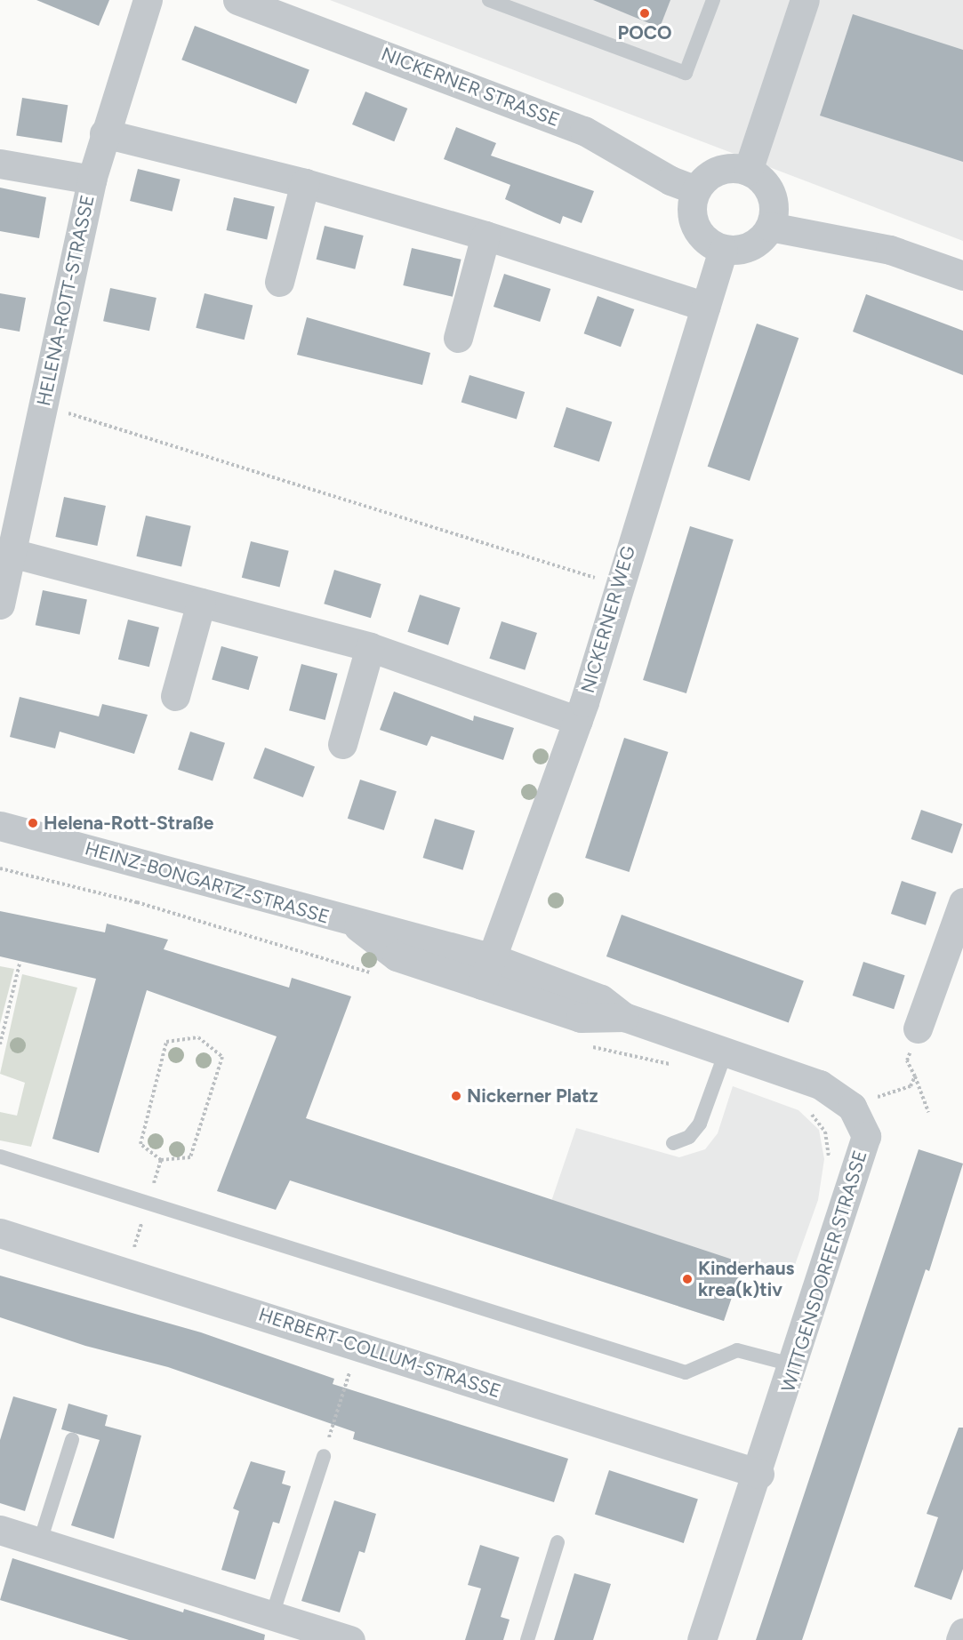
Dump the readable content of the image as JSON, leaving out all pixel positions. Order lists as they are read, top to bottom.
{
  "streets": {
    "street": [
      "NICKERNER STRASSE",
      "HELENA-ROTT-STRASSE",
      "NICKERNER WEG",
      "HEINZ-BONGARTZ-STRASSE",
      "WITTGENSDORFER STRASSE",
      "HERBERT-COLLUM-STRASSE"
    ]
  },
  "crossings": [
    ["NICKERNER STRASSE", "NICKERNER WEG"],
    ["NICKERNER WEG", "HEINZ-BONGARTZ-STRASSE"],
    ["NICKERNER WEG", "WITTGENSDORFER STRASSE"],
    ["HEINZ-BONGARTZ-STRASSE", "WITTGENSDORFER STRASSE"],
    ["WITTGENSDORFER STRASSE", "HERBERT-COLLUM-STRASSE"]
  ],
  "places": [
    "POCO",
    "Helena-Rott-Straße",
    "Nickerner Platz",
    "Kinderhaus krea(k)tiv"
  ]
}
